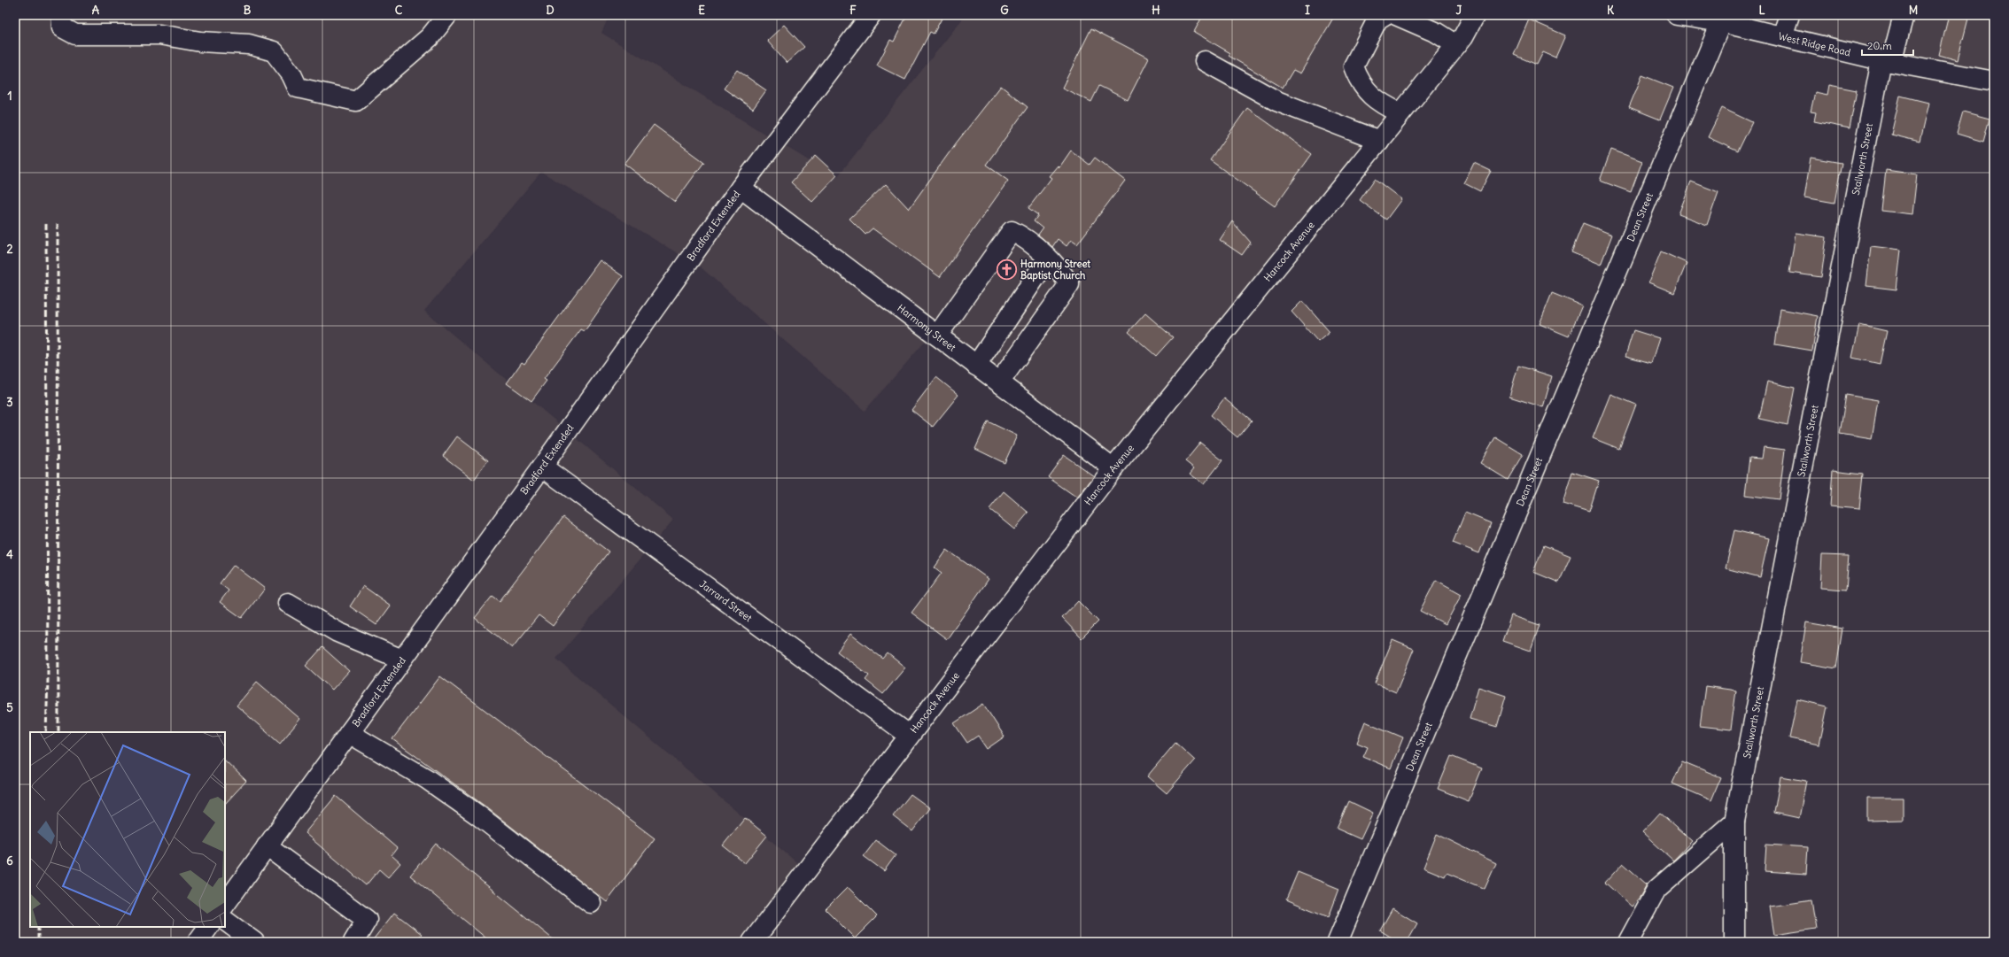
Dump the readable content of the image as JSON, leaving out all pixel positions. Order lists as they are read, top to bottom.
{
  "streets": {
    "street": [
      "West Ridge Road",
      "Stallworth Street",
      "Dean Street",
      "Bradford Extended",
      "Hancock Avenue",
      "Harmony Street",
      "Jarrard Street"
    ]
  },
  "crossings": [
    ["West Ridge Road", "Stallworth Street"],
    ["West Ridge Road", "Dean Street"],
    ["Bradford Extended", "Harmony Street"],
    ["Bradford Extended", "Jarrard Street"],
    ["Hancock Avenue", "Harmony Street"],
    ["Hancock Avenue", "Jarrard Street"]
  ],
  "places": {
    "church": ["Harmony Street Baptist Church"]
  },
  "scale_bar": "20 m",
  "grid": {
    "columns": [
      "A",
      "B",
      "C",
      "D",
      "E",
      "F",
      "G",
      "H",
      "I",
      "J",
      "K",
      "L",
      "M"
    ],
    "rows": [
      "1",
      "2",
      "3",
      "4",
      "5",
      "6"
    ]
  }
}
